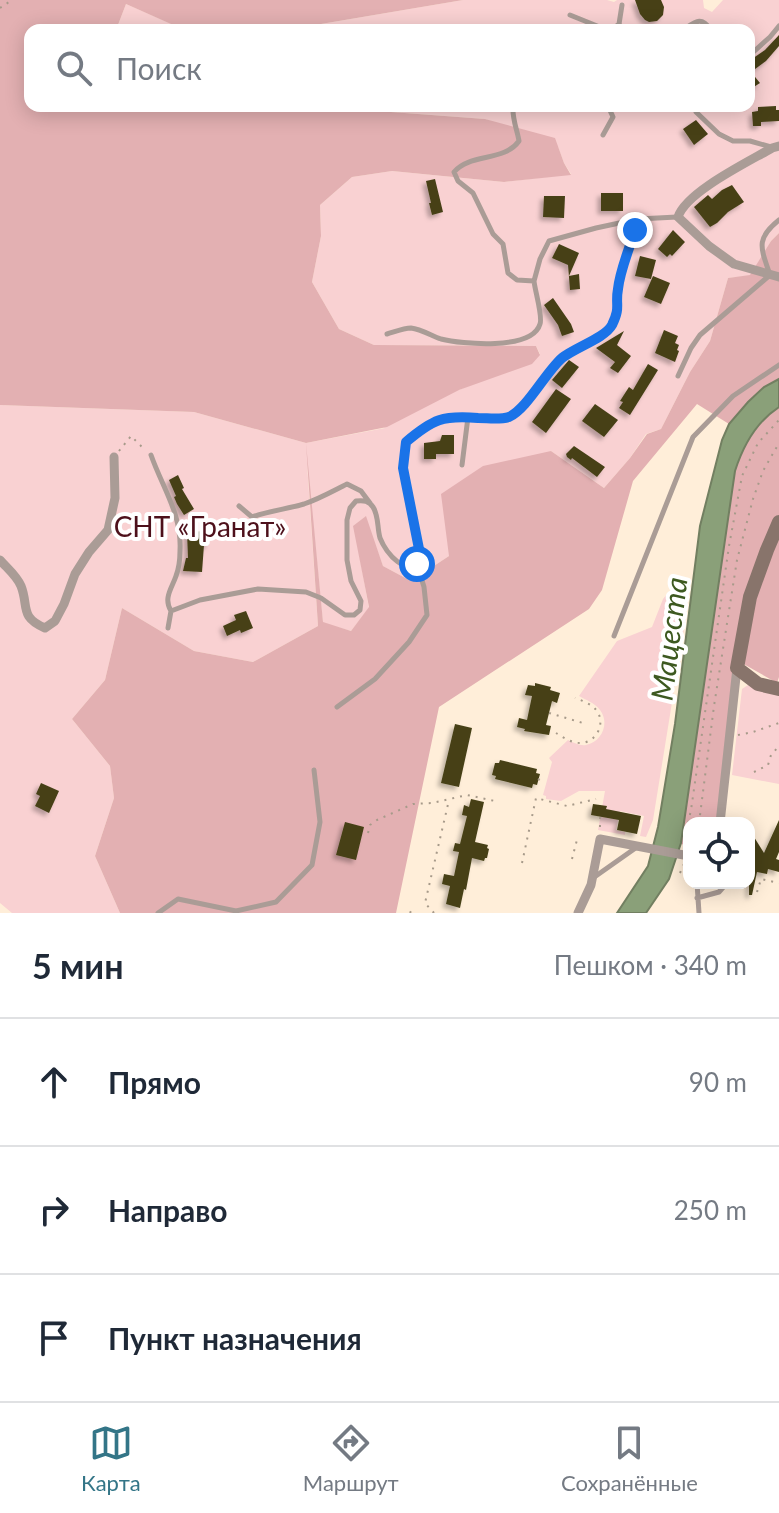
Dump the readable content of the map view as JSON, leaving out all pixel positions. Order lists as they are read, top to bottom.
{
  "water": ["Мацеста"],
  "parks": ["СНТ «Гранат»"],
  "page": {
    "search": "Поиск",
    "heading": ["5 мин", "Пешком · 340 m"],
    "list": [
      ["Прямо", "90 m"],
      ["Направо", "250 m"],
      "Пункт назначения"
    ],
    "nav": ["Карта", "Маршрут", "Сохранённые"]
  }
}
